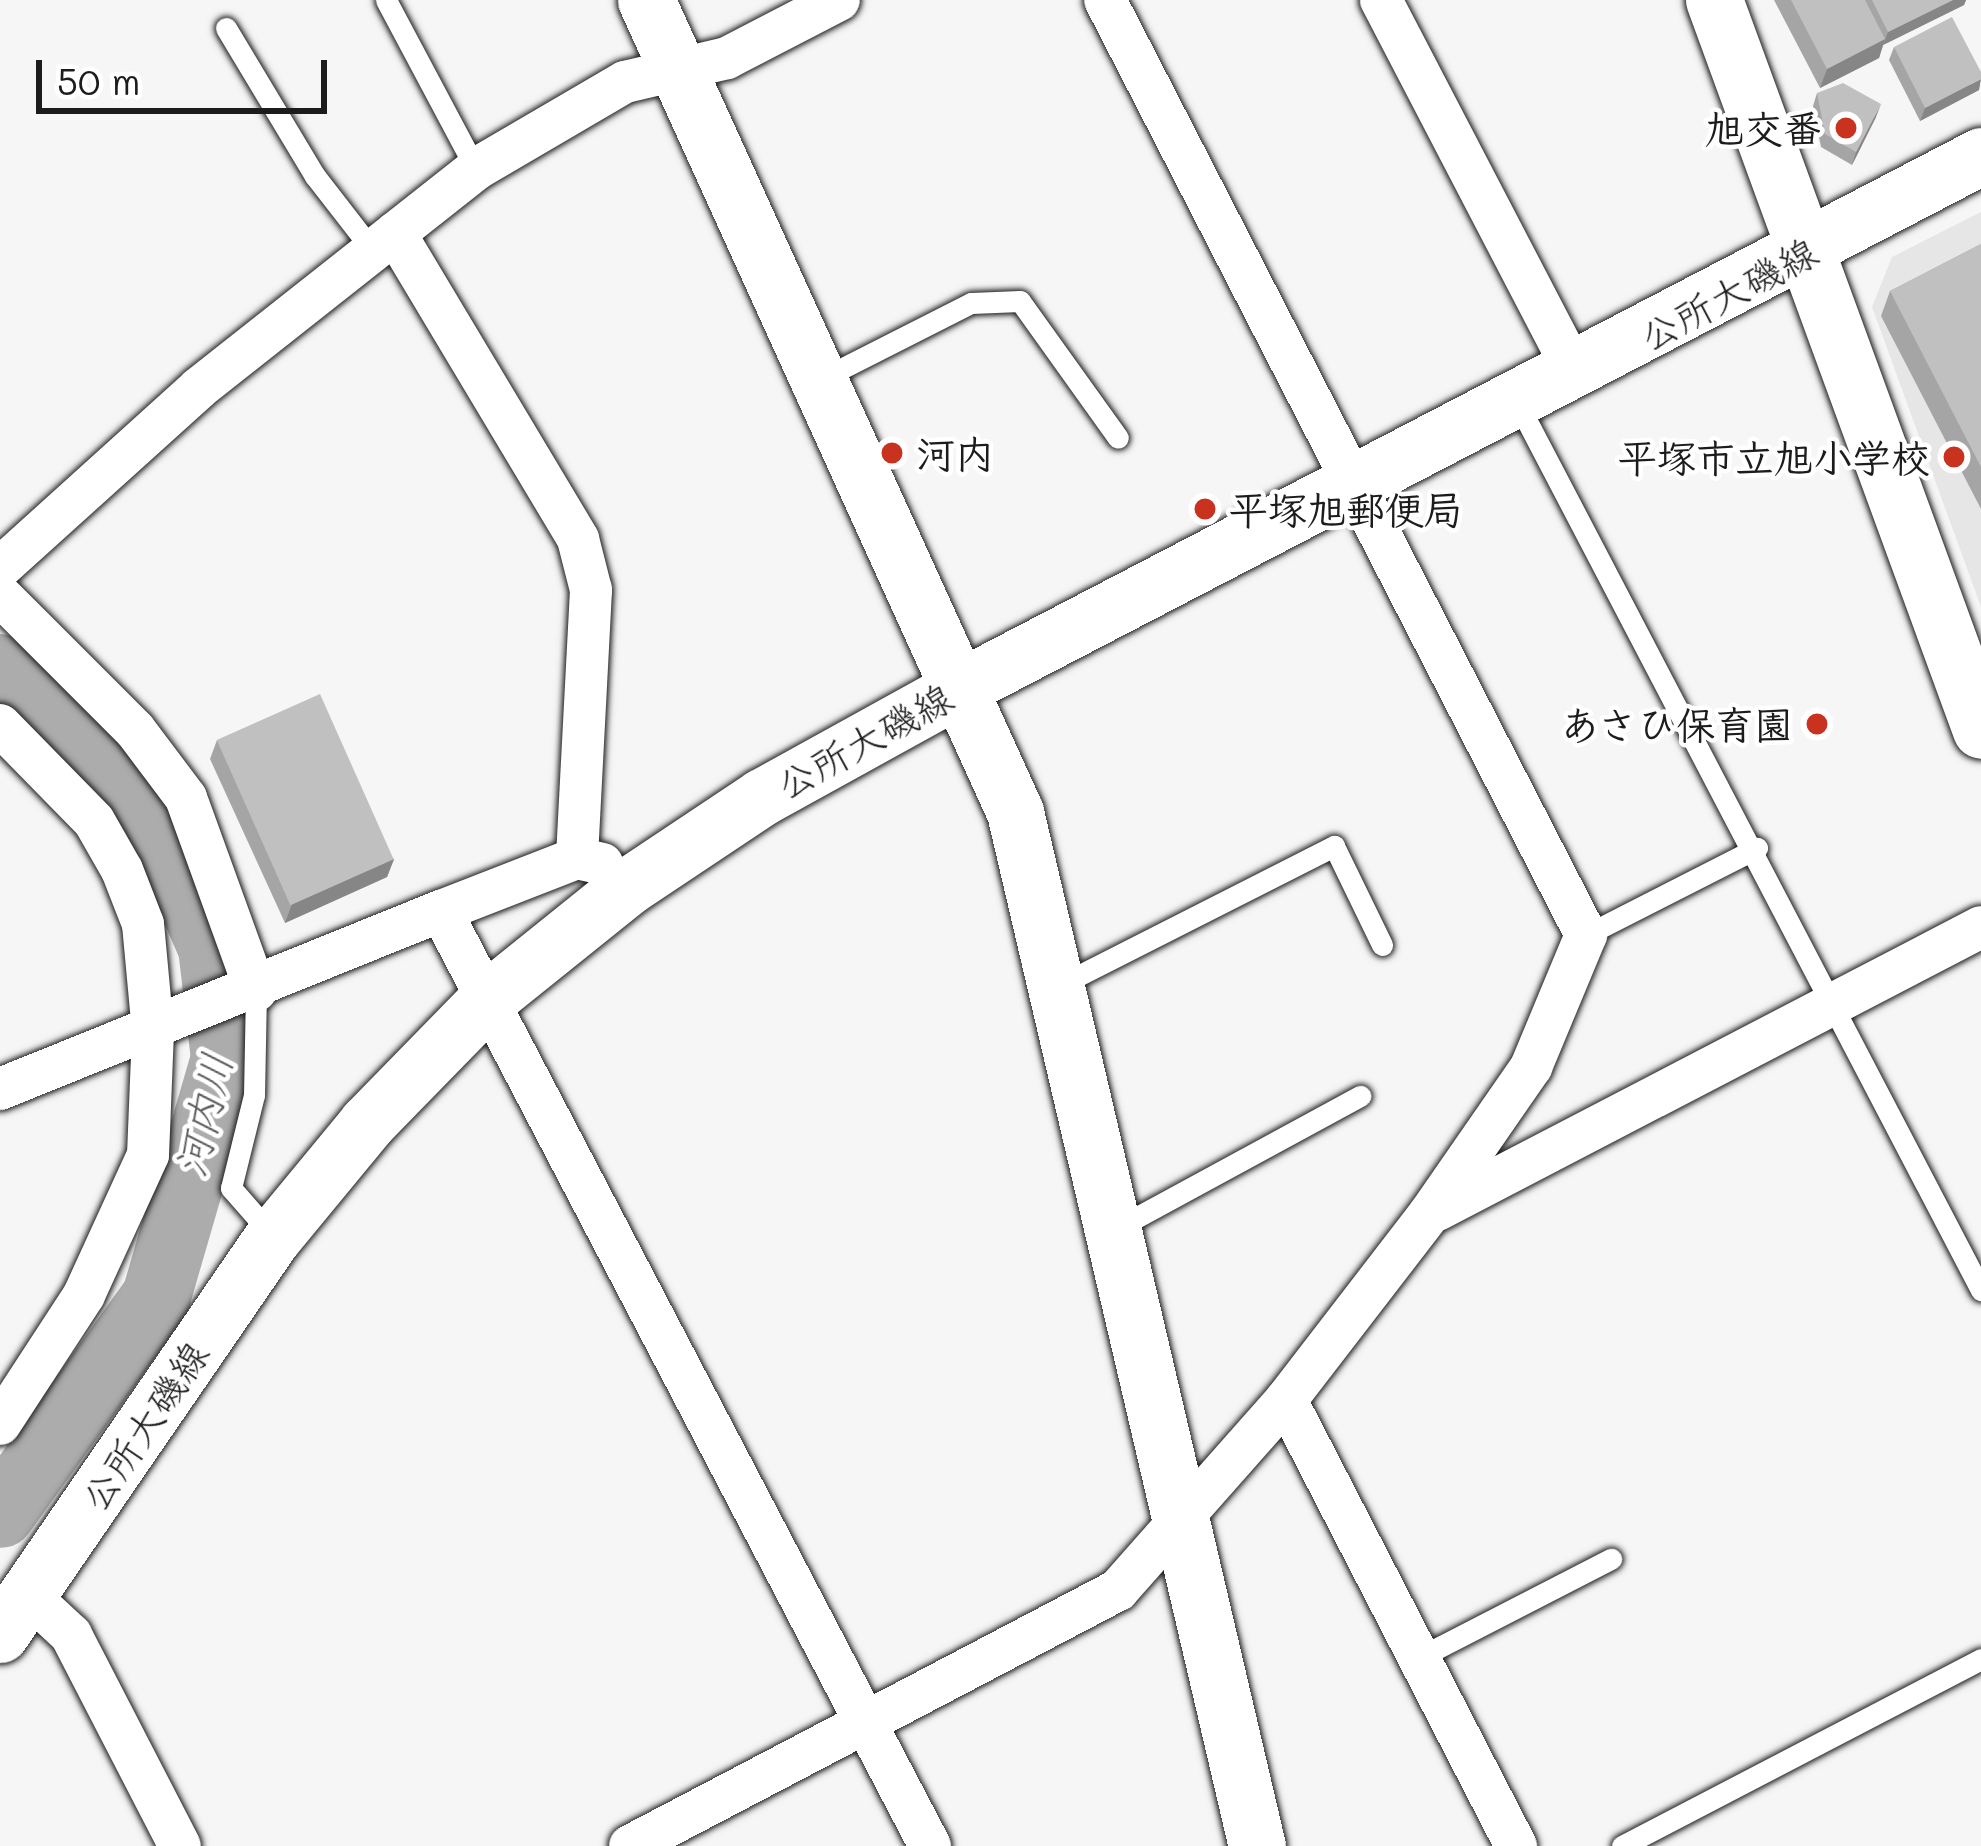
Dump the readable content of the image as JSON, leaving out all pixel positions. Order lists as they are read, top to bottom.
{
  "streets": {
    "street": ["公所大磯線"]
  },
  "water": ["河内川"],
  "places": [
    "旭交番",
    "河内",
    "平塚市立旭小学校",
    "平塚旭郵便局",
    "あさひ保育園"
  ],
  "scale_bar": "50 m"
}
